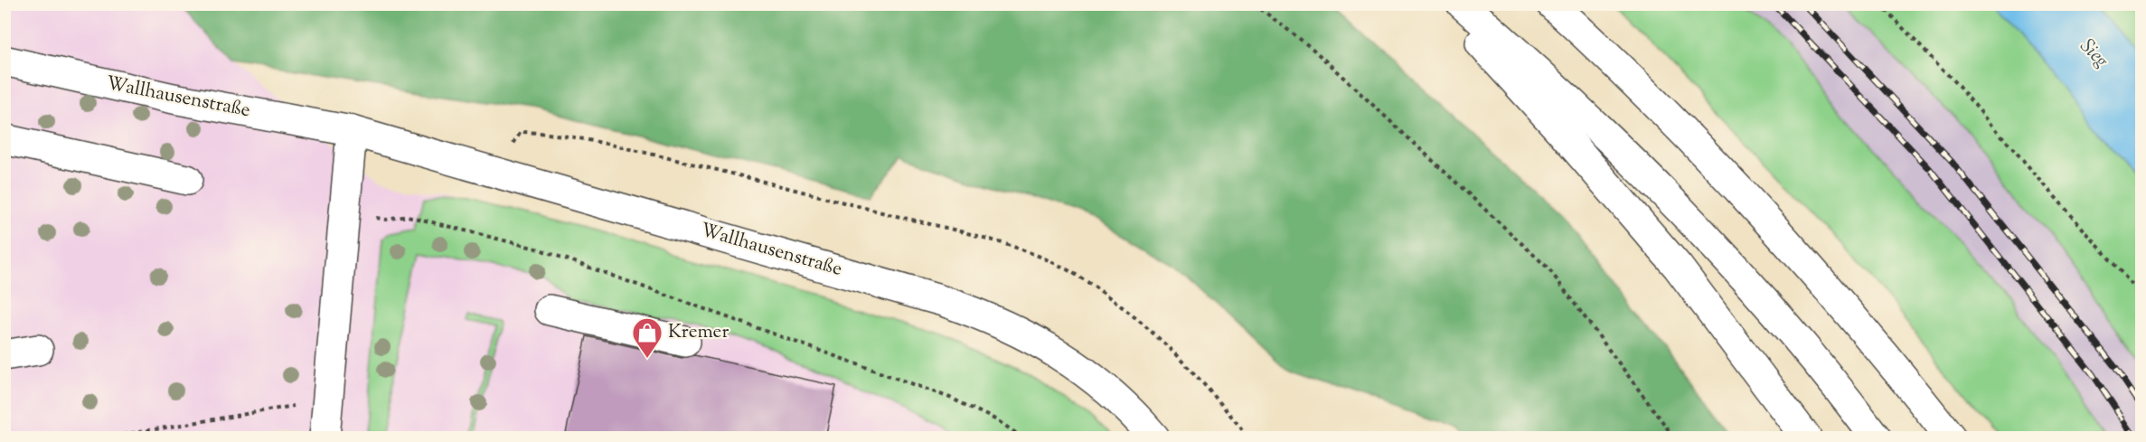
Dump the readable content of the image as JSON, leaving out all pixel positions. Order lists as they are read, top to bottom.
{
  "streets": {
    "main road": ["Wallhausenstraße"]
  },
  "water": ["Sieg"],
  "places": {
    "shop": ["Kremer"]
  }
}
